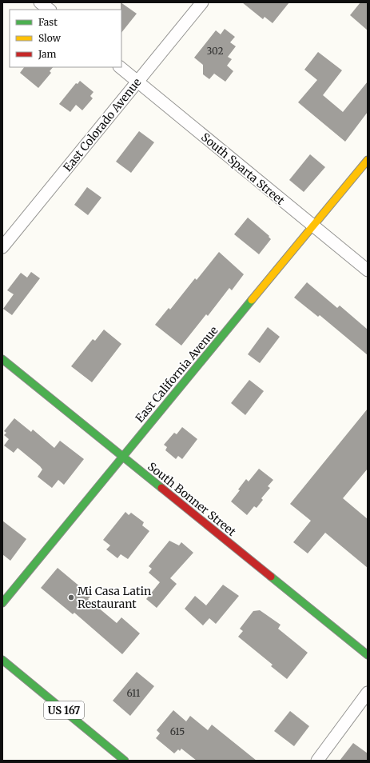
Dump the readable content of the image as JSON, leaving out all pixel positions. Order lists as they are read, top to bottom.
{
  "streets": {
    "main road": ["East California Avenue", "South Bonner Street", "US 167"],
    "street": ["East Colorado Avenue", "South Sparta Street"]
  },
  "crossings": [
    ["East Colorado Avenue", "South Sparta Street"],
    ["South Sparta Street", "East California Avenue"],
    ["East California Avenue", "South Bonner Street"]
  ],
  "places": ["Mi Casa Latin Restaurant"],
  "house_numbers": ["302", "611", "615"],
  "legend": ["Fast", "Slow", "Jam"]
}
